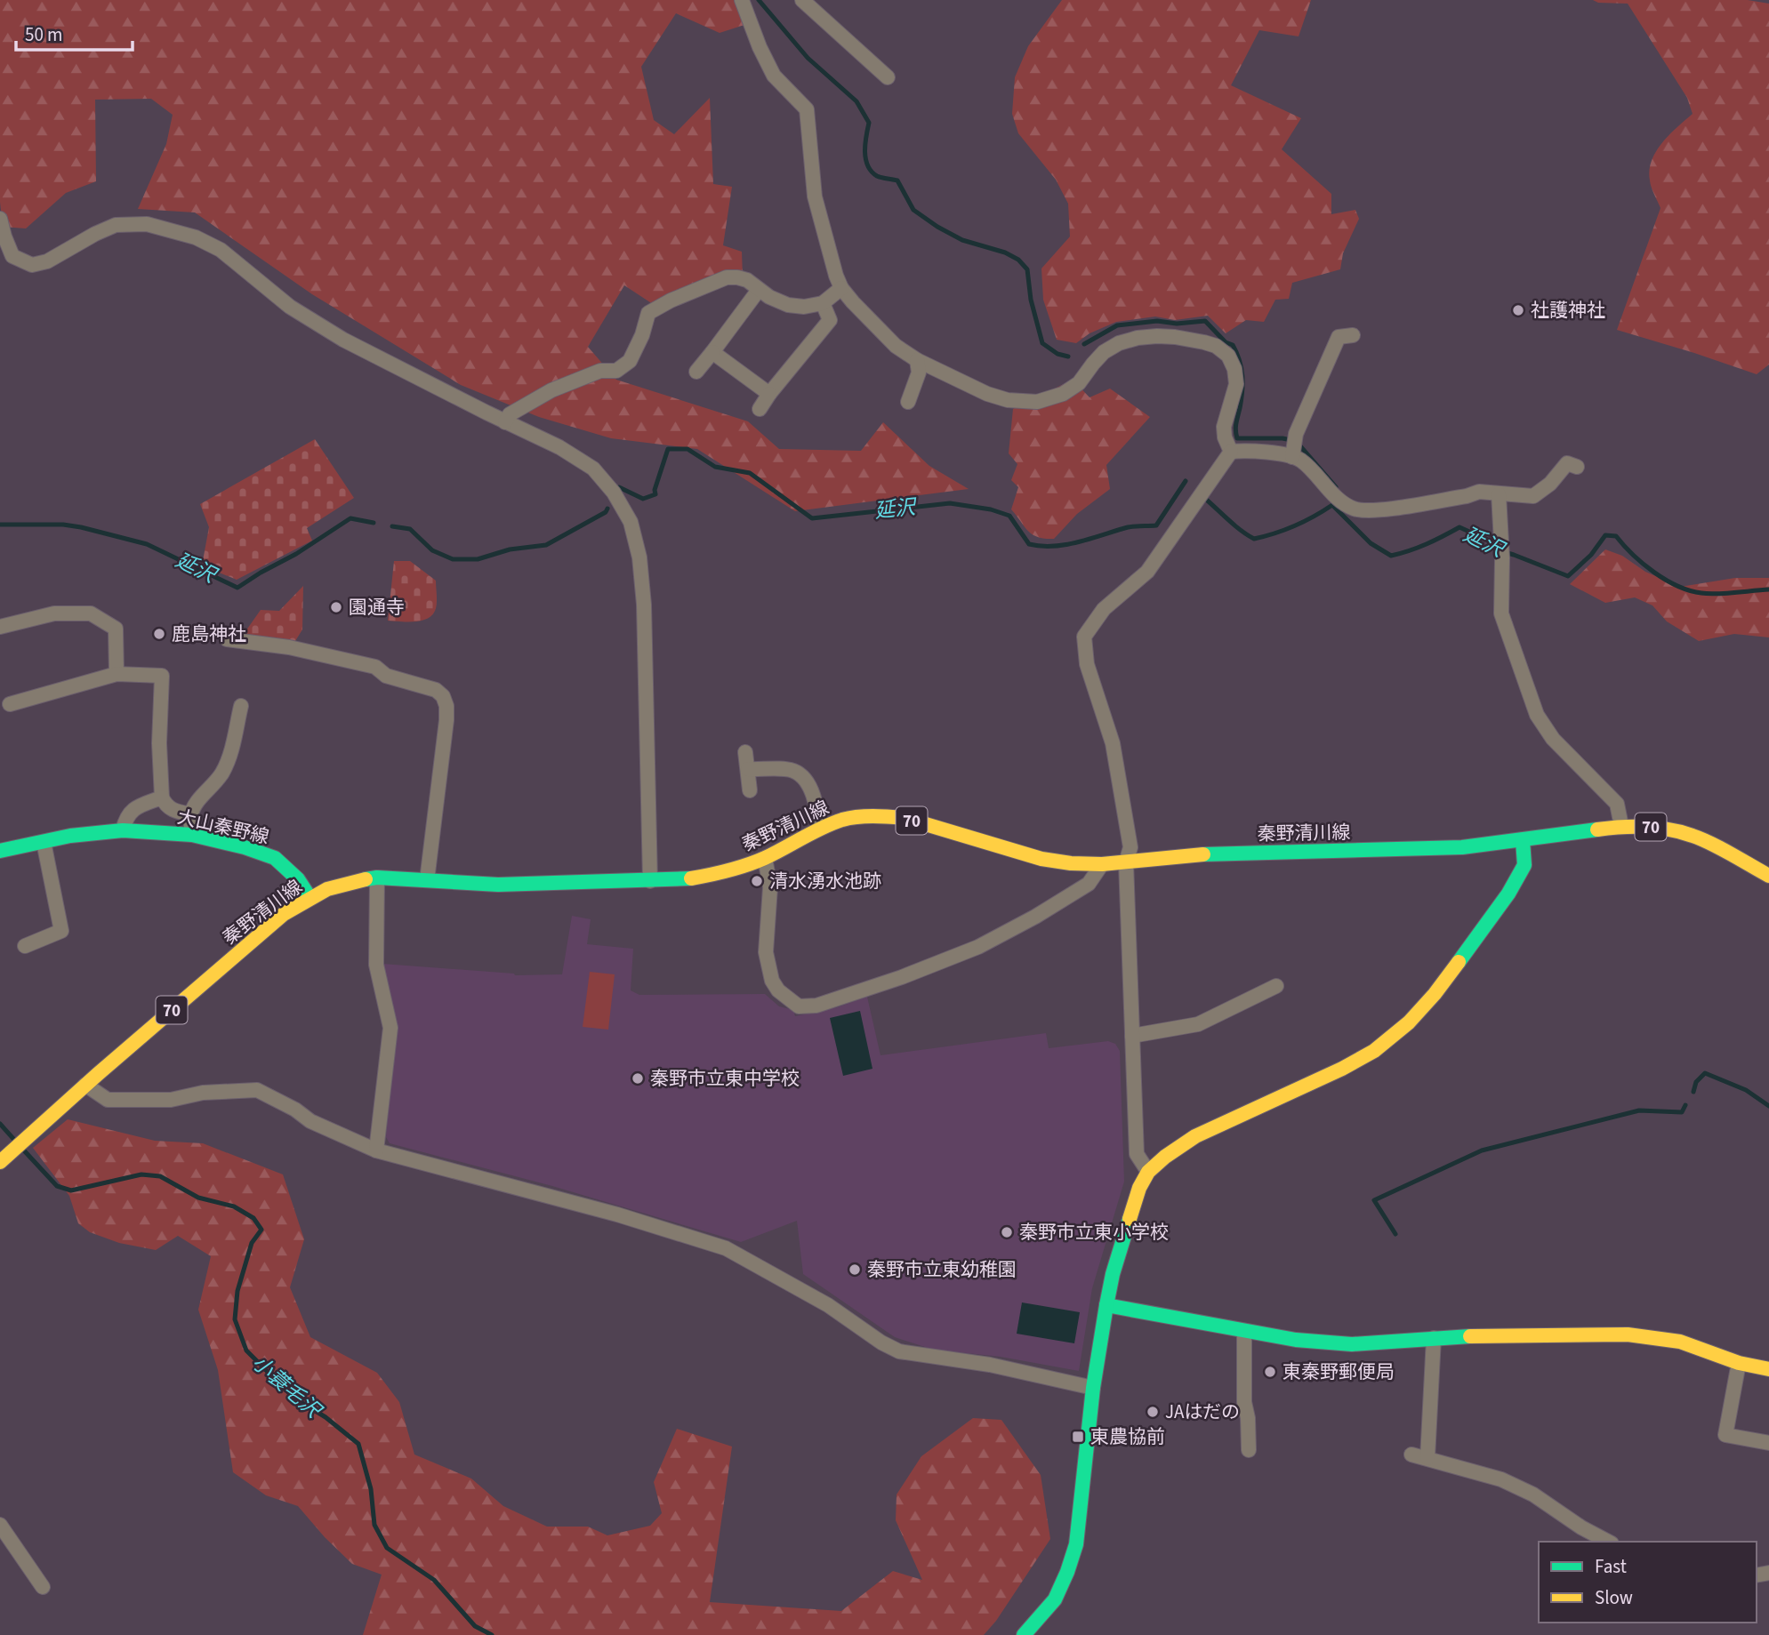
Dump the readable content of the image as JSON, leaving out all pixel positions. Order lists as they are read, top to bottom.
{
  "streets": {
    "main road": ["70", "秦野清川線", "大山秦野線"]
  },
  "crossings": [
    ["秦野清川線", "大山秦野線"]
  ],
  "water": ["延沢", "小蓑毛沢"],
  "places": {
    "other": [
      "社護神社",
      "園通寺",
      "鹿島神社",
      "清水湧水池跡",
      "秦野市立東中学校",
      "秦野市立東小学校",
      "秦野市立東幼稚園",
      "東秦野郵便局",
      "JAはだの"
    ],
    "transit": ["東農協前"]
  },
  "legend": ["Fast", "Slow"],
  "scale_bar": "50 m"
}
